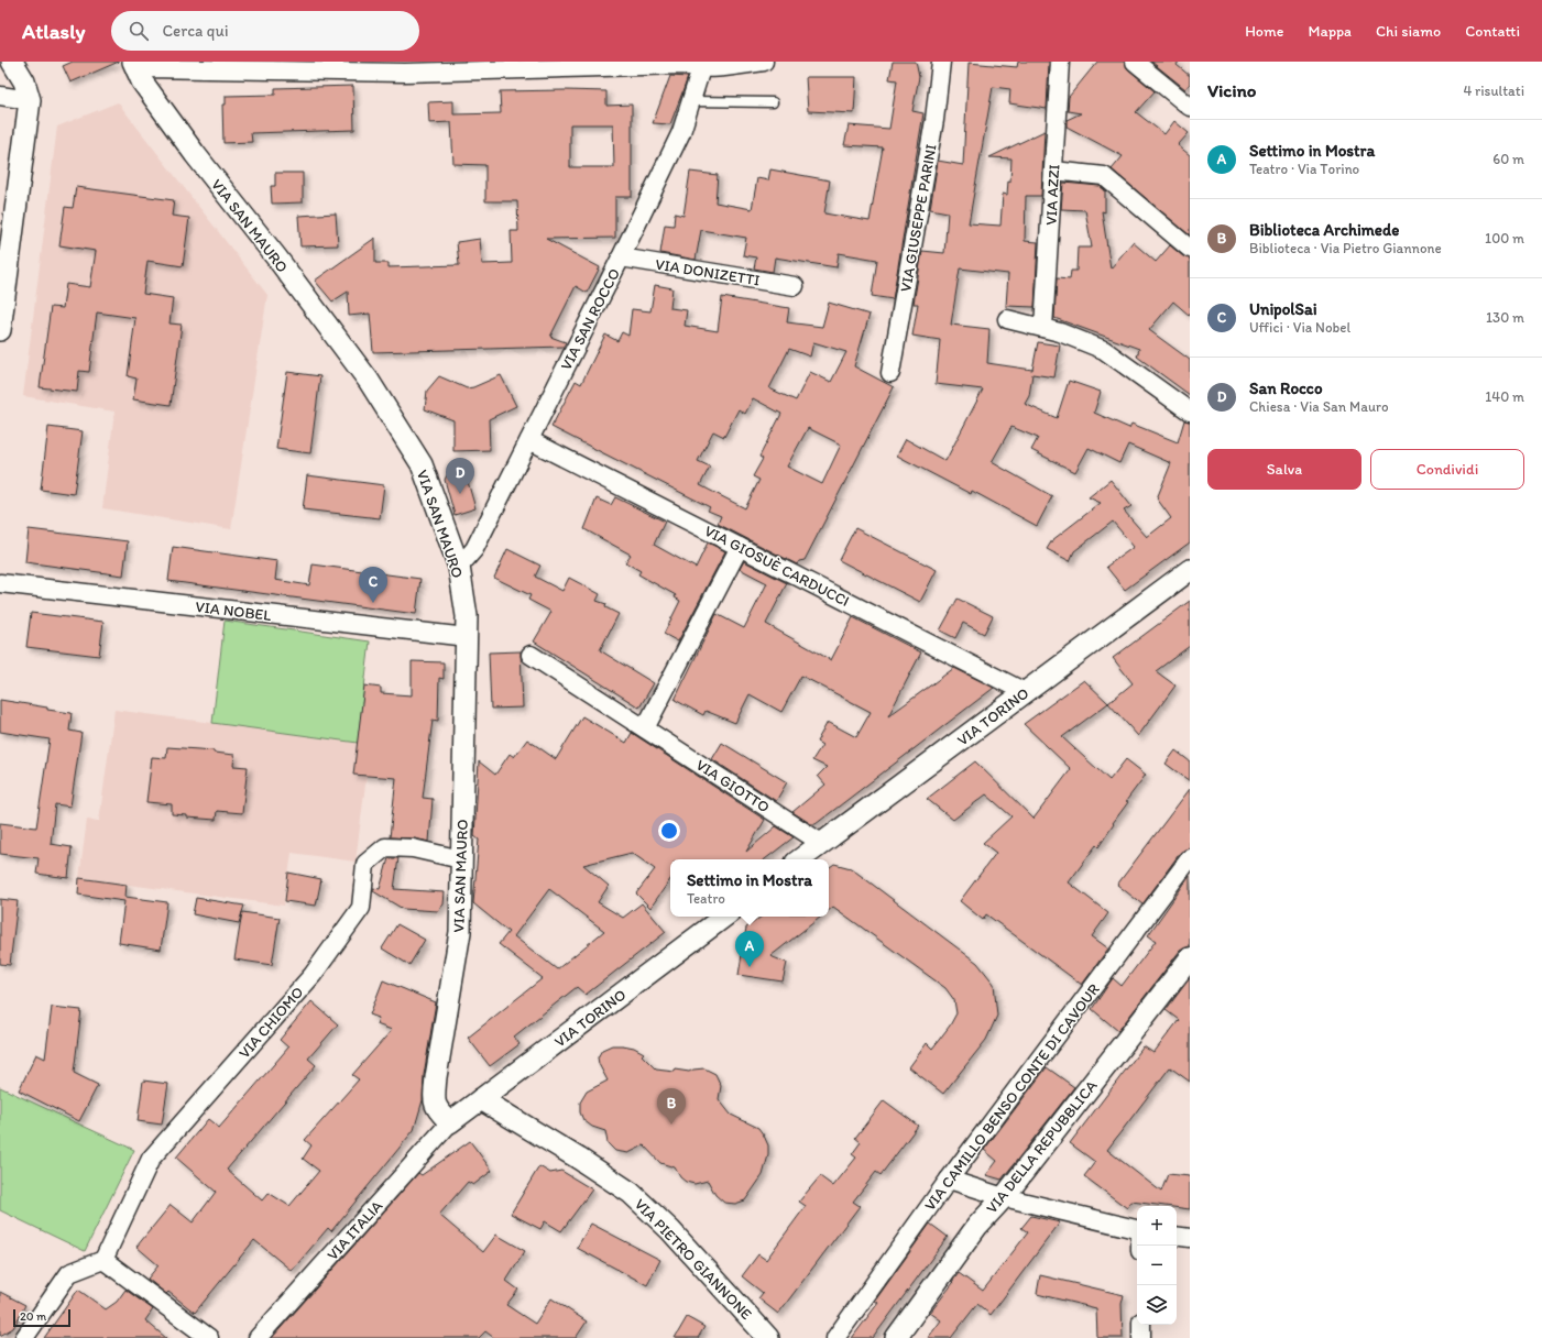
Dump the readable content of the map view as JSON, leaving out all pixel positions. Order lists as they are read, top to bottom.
{
  "streets": {
    "street": [
      "VIA AZZI",
      "VIA GIUSEPPE PARINI",
      "VIA SAN MAURO",
      "VIA DONIZETTI",
      "VIA SAN ROCCO",
      "VIA GIOSUÈ CARDUCCI",
      "VIA NOBEL",
      "VIA TORINO",
      "VIA GIOTTO",
      "VIA CHIOMO",
      "VIA CAMILLO BENSO CONTE DI CAVOUR",
      "VIA DELLA REPUBBLICA",
      "VIA ITALIA",
      "VIA PIETRO GIANNONE"
    ]
  },
  "crossings": [
    ["VIA SAN MAURO", "VIA SAN ROCCO"],
    ["VIA SAN MAURO", "VIA NOBEL"],
    ["VIA SAN MAURO", "VIA TORINO"],
    ["VIA SAN MAURO", "VIA CHIOMO"],
    ["VIA SAN MAURO", "VIA ITALIA"],
    ["VIA DONIZETTI", "VIA SAN ROCCO"],
    ["VIA SAN ROCCO", "VIA GIOSUÈ CARDUCCI"],
    ["VIA GIOSUÈ CARDUCCI", "VIA TORINO"],
    ["VIA TORINO", "VIA GIOTTO"],
    ["VIA TORINO", "VIA ITALIA"],
    ["VIA TORINO", "VIA PIETRO GIANNONE"]
  ],
  "scale_bar": "20 m",
  "page": {
    "header": "Atlasly",
    "search": "Cerca qui",
    "nav": [
      "Home",
      "Mappa",
      "Chi siamo",
      "Contatti"
    ],
    "heading": ["Vicino", "4 risultati"],
    "list": [
      {
        "mark": "A",
        "name": "Settimo in Mostra",
        "note": "Teatro · Via Torino",
        "value": "60 m"
      },
      {
        "mark": "B",
        "name": "Biblioteca Archimede",
        "note": "Biblioteca · Via Pietro Giannone",
        "value": "100 m"
      },
      {
        "mark": "C",
        "name": "UnipolSai",
        "note": "Uffici · Via Nobel",
        "value": "130 m"
      },
      {
        "mark": "D",
        "name": "San Rocco",
        "note": "Chiesa · Via San Mauro",
        "value": "140 m"
      }
    ],
    "buttons": ["Salva", "Condividi"],
    "pins": [
      "D",
      "C",
      "A",
      "B"
    ],
    "popup": ["Settimo in Mostra", "Teatro"],
    "map_buttons": ["+", "−"],
    "scale": "20 m"
  }
}
